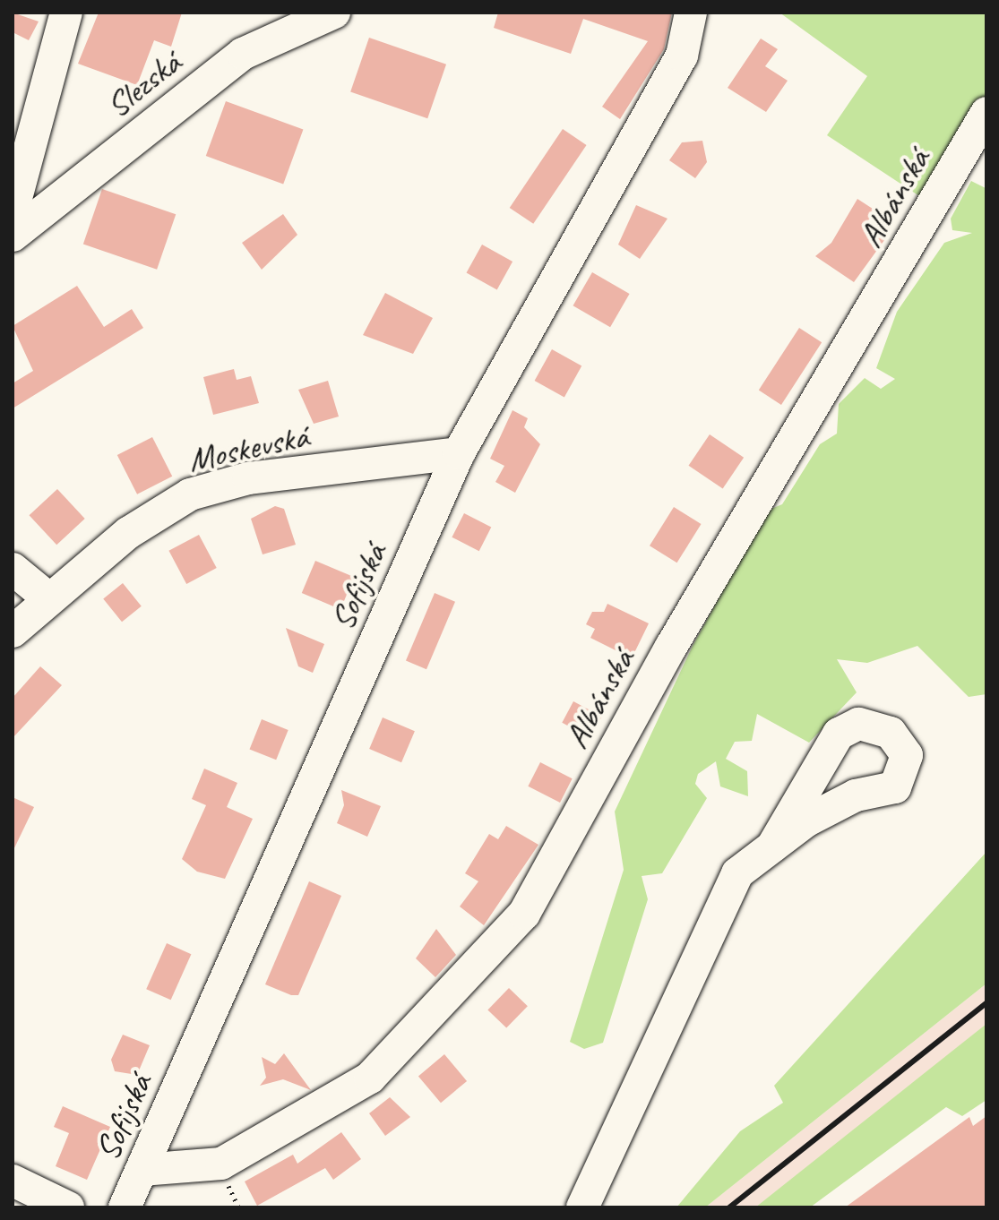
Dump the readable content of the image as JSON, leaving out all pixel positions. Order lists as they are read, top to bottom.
{
  "streets": {
    "street": [
      "Slezská",
      "Albánská",
      "Moskevská",
      "Sofijská"
    ]
  },
  "crossings": [
    ["Albánská", "Sofijská"],
    ["Moskevská", "Sofijská"]
  ]
}
